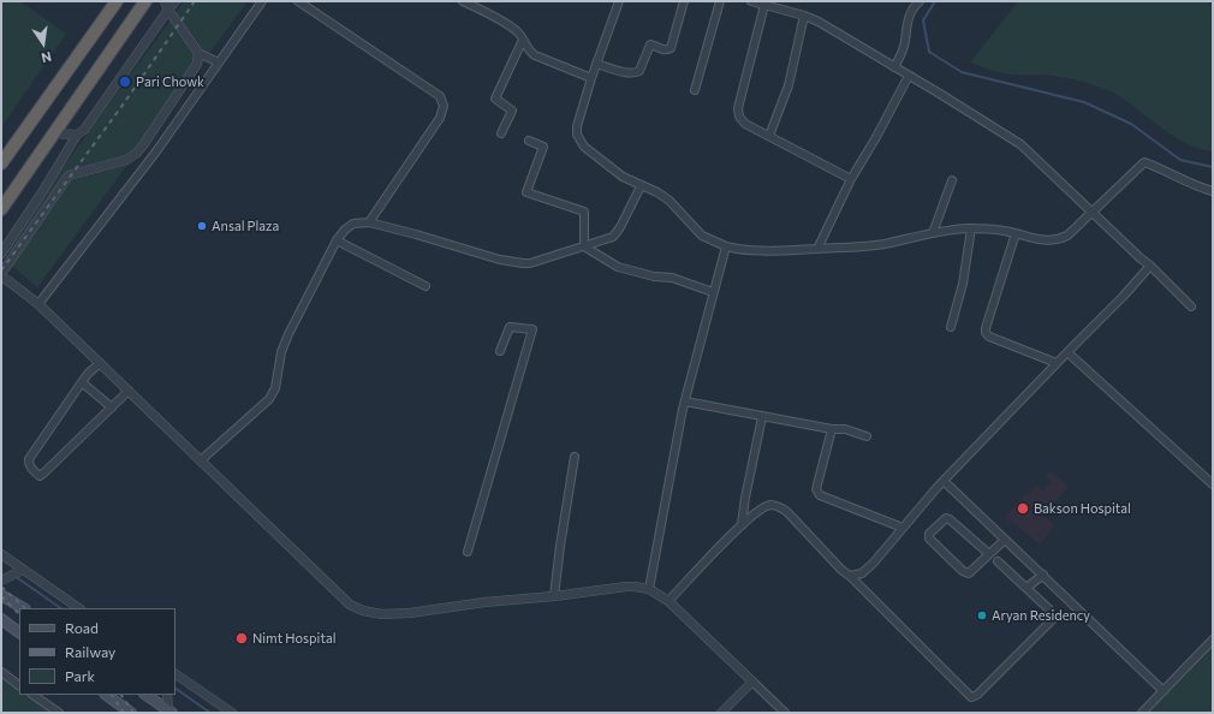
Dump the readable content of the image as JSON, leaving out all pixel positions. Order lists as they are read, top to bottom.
{
  "places": [
    "Pari Chowk",
    "Ansal Plaza",
    "Bakson Hospital",
    "Aryan Residency",
    "Nimt Hospital"
  ],
  "legend": ["Road", "Railway", "Park"],
  "north": "bottom"
}
